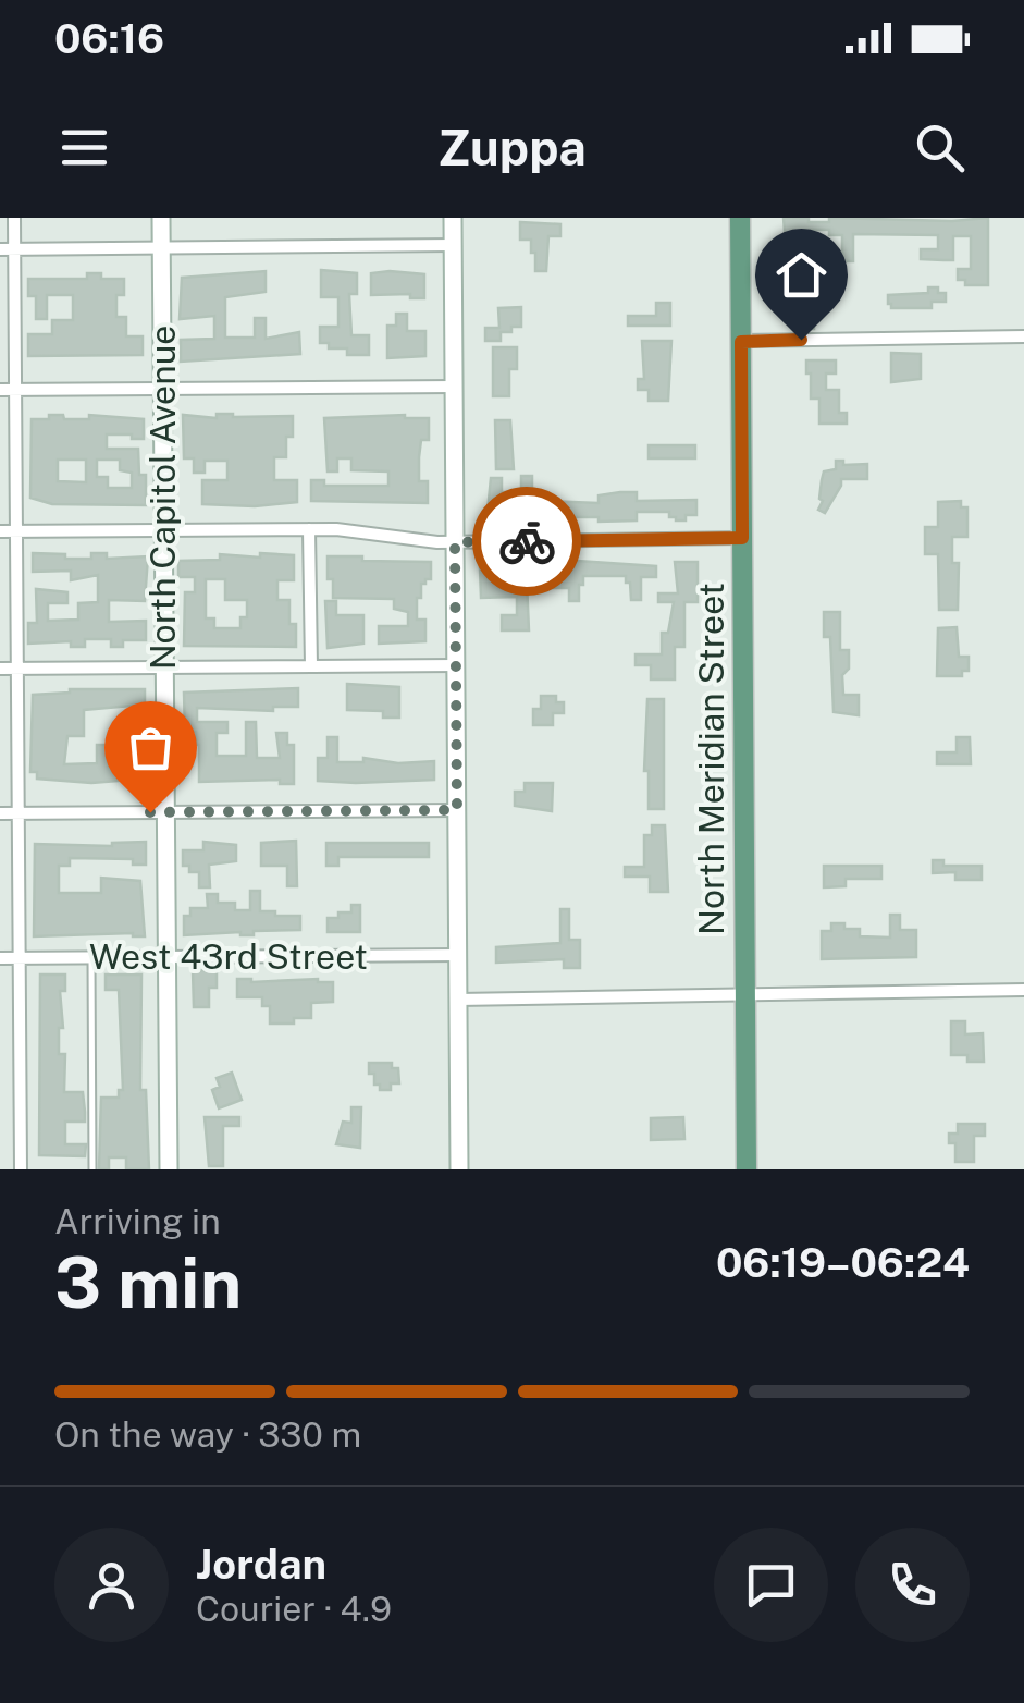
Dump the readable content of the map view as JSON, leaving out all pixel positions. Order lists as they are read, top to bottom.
{
  "streets": {
    "main road": ["North Meridian Street"],
    "street": ["North Capitol Avenue", "West 43rd Street"]
  },
  "crossings": [
    ["North Capitol Avenue", "West 43rd Street"]
  ],
  "page": {
    "status": "06:16",
    "header": "Zuppa",
    "heading": ["3 min", "Arriving in", "06:19–06:24"],
    "panel": ["Jordan", "Courier · 4.9"],
    "bar": "On the way · 330 m"
  }
}
